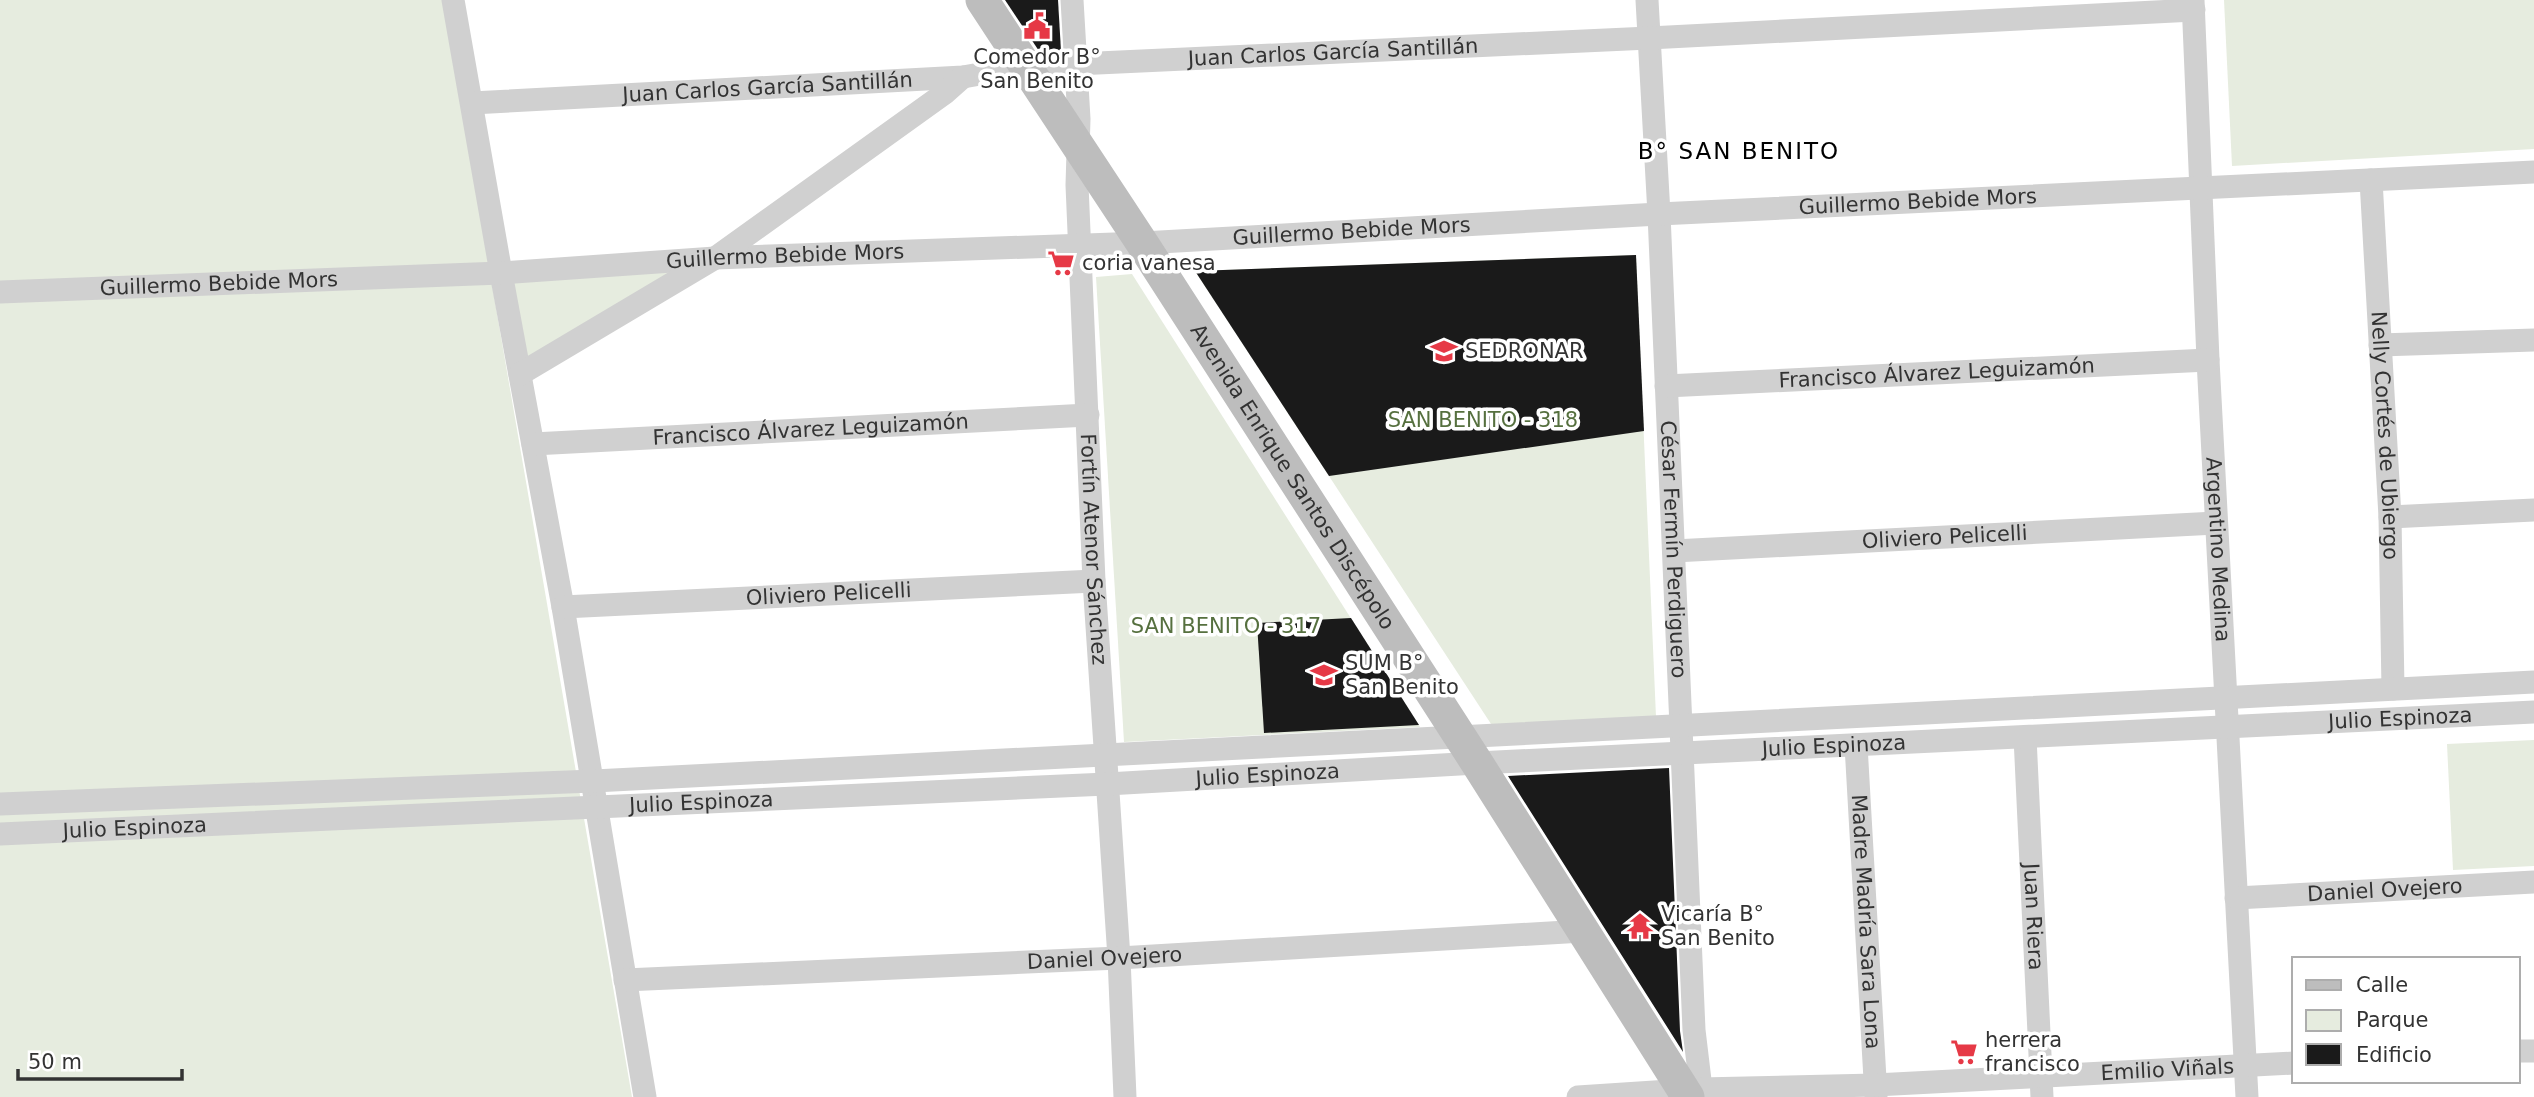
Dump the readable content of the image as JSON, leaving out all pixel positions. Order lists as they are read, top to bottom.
{
  "streets": {
    "main road": ["Avenida Enrique Santos Discépolo"],
    "street": [
      "Juan Carlos García Santillán",
      "Guillermo Bebide Mors",
      "Francisco Álvarez Leguizamón",
      "Nelly Cortés de Ubiergo",
      "Oliviero Pelicelli",
      "Fortín Atenor Sánchez",
      "César Fermín Perdiguero",
      "Argentino Medina",
      "Julio Espinoza",
      "Daniel Ovejero",
      "Juan Riera",
      "Madre Madría Sara Lona",
      "Emilio Viñals"
    ]
  },
  "crossings": [
    ["Juan Carlos García Santillán", "Avenida Enrique Santos Discépolo"],
    ["Juan Carlos García Santillán", "Fortín Atenor Sánchez"],
    ["Juan Carlos García Santillán", "César Fermín Perdiguero"],
    ["Juan Carlos García Santillán", "Argentino Medina"],
    ["Guillermo Bebide Mors", "Nelly Cortés de Ubiergo"],
    ["Guillermo Bebide Mors", "Avenida Enrique Santos Discépolo"],
    ["Guillermo Bebide Mors", "Fortín Atenor Sánchez"],
    ["Guillermo Bebide Mors", "César Fermín Perdiguero"],
    ["Guillermo Bebide Mors", "Argentino Medina"],
    ["Francisco Álvarez Leguizamón", "Fortín Atenor Sánchez"],
    ["Francisco Álvarez Leguizamón", "César Fermín Perdiguero"],
    ["Francisco Álvarez Leguizamón", "Argentino Medina"],
    ["Nelly Cortés de Ubiergo", "Julio Espinoza"],
    ["Avenida Enrique Santos Discépolo", "Fortín Atenor Sánchez"],
    ["Avenida Enrique Santos Discépolo", "César Fermín Perdiguero"],
    ["Avenida Enrique Santos Discépolo", "Julio Espinoza"],
    ["Avenida Enrique Santos Discépolo", "Daniel Ovejero"],
    ["Avenida Enrique Santos Discépolo", "Emilio Viñals"],
    ["Oliviero Pelicelli", "Fortín Atenor Sánchez"],
    ["Oliviero Pelicelli", "César Fermín Perdiguero"],
    ["Oliviero Pelicelli", "Argentino Medina"],
    ["Fortín Atenor Sánchez", "Julio Espinoza"],
    ["Fortín Atenor Sánchez", "Daniel Ovejero"],
    ["César Fermín Perdiguero", "Julio Espinoza"],
    ["César Fermín Perdiguero", "Emilio Viñals"],
    ["Argentino Medina", "Julio Espinoza"],
    ["Argentino Medina", "Daniel Ovejero"],
    ["Argentino Medina", "Emilio Viñals"],
    ["Julio Espinoza", "Juan Riera"],
    ["Julio Espinoza", "Madre Madría Sara Lona"],
    ["Juan Riera", "Emilio Viñals"],
    ["Madre Madría Sara Lona", "Emilio Viñals"]
  ],
  "districts": ["B° SAN BENITO"],
  "parks": ["SAN BENITO - 318", "SAN BENITO - 317"],
  "places": {
    "public building": ["Comedor B° San Benito"],
    "supermarket": ["coria vanesa", "herrera francisco"],
    "school or university": ["SEDRONAR", "SUM B° San Benito"],
    "temple": ["Vicaría B° San Benito"]
  },
  "legend": ["Calle", "Parque", "Edificio"],
  "scale_bar": "50 m"
}
